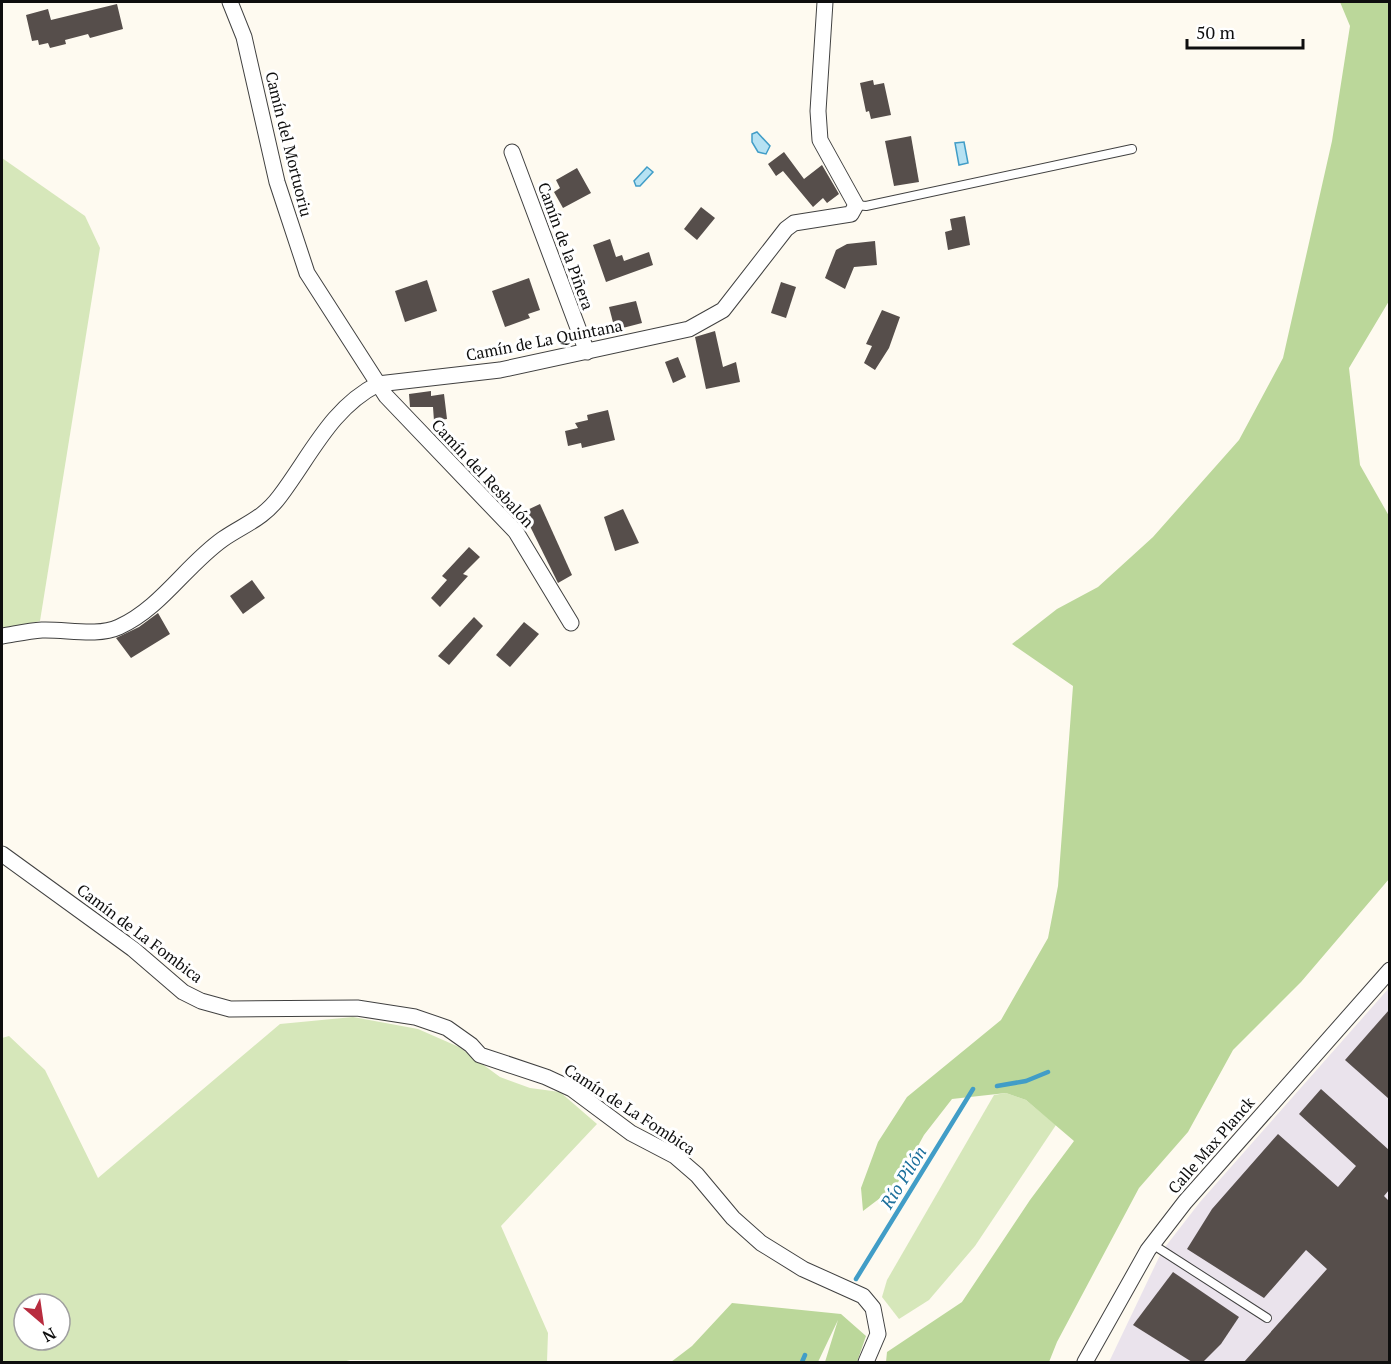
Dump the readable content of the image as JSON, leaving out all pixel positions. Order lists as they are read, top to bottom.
{
  "streets": {
    "street": [
      "Camín del Mortuoriu",
      "Camín de la Piñera",
      "Camín de La Quintana",
      "Camín del Resbalón",
      "Camín de La Fombica",
      "Calle Max Planck"
    ]
  },
  "crossings": [
    ["Camín del Mortuoriu", "Camín de La Quintana"],
    ["Camín del Mortuoriu", "Camín del Resbalón"],
    ["Camín de la Piñera", "Camín de La Quintana"],
    ["Camín de La Quintana", "Camín del Resbalón"]
  ],
  "water": ["Río Pilón"],
  "scale_bar": "50 m",
  "north": "bottom right"
}
